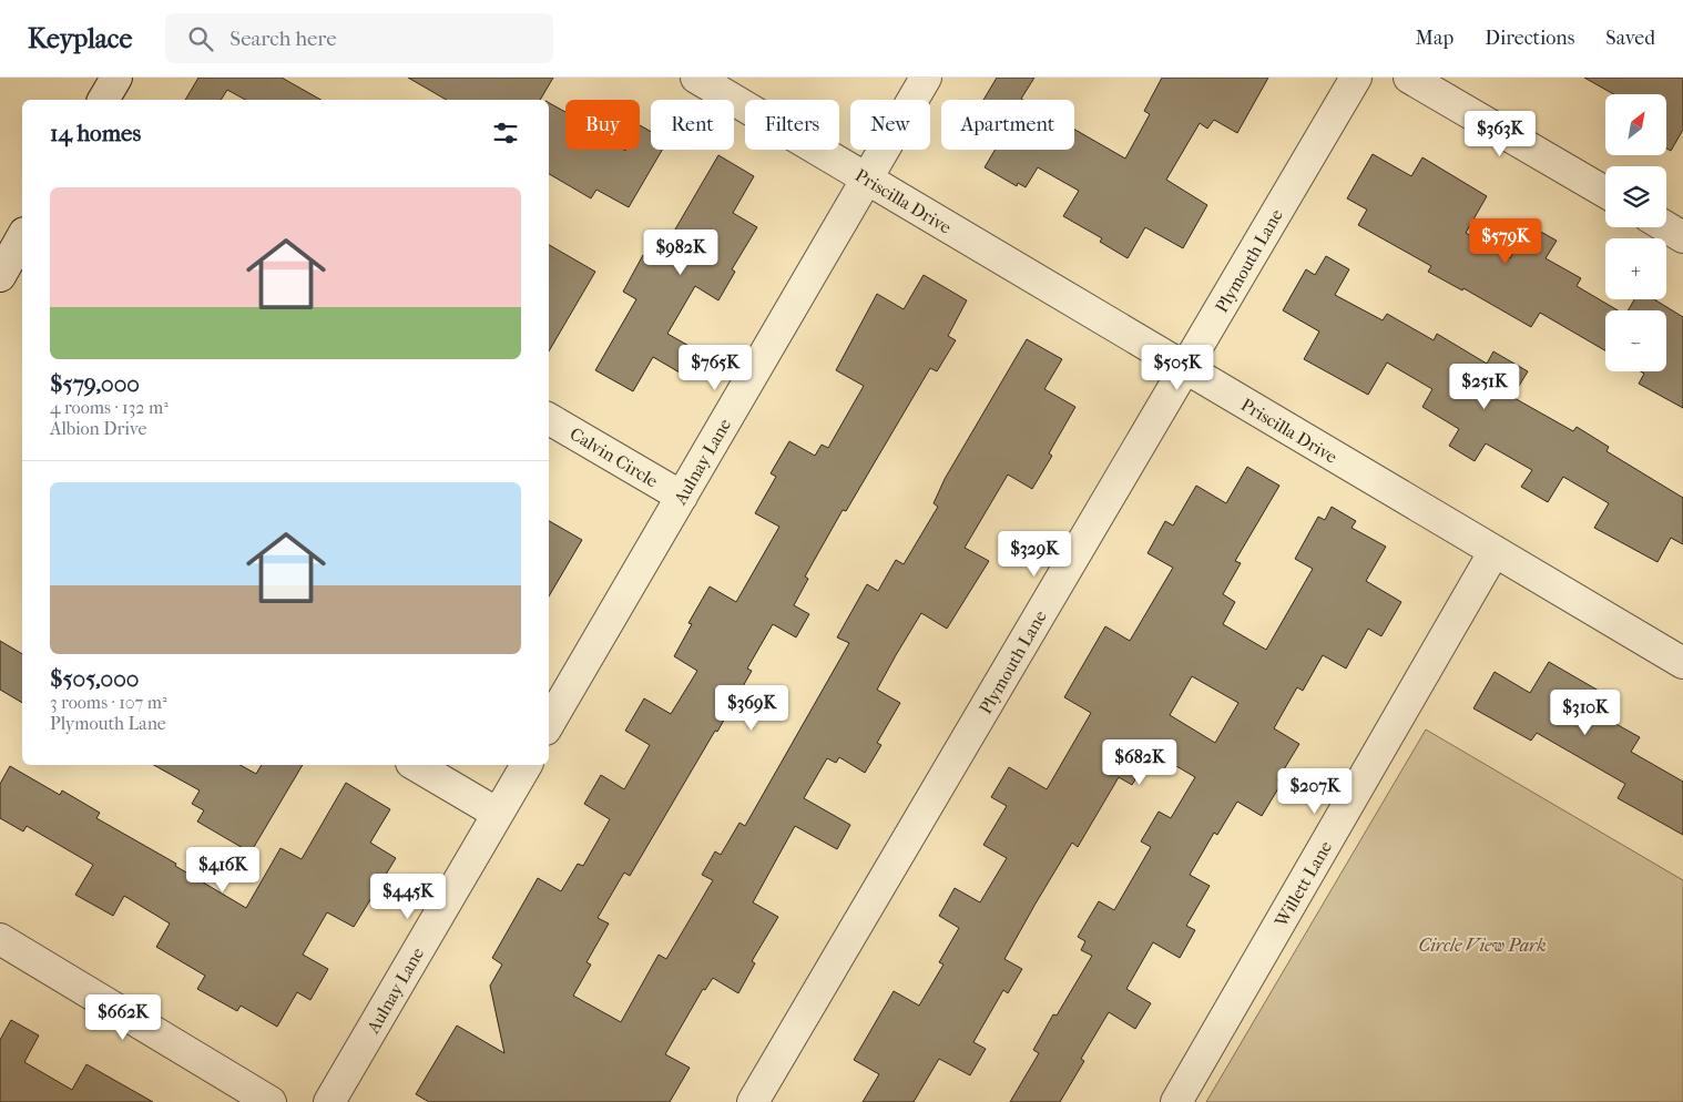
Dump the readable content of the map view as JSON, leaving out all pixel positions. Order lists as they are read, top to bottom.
{
  "streets": {
    "street": [
      "Priscilla Drive",
      "Plymouth Lane",
      "Calvin Circle",
      "Aulnay Lane",
      "Willett Lane"
    ]
  },
  "crossings": [
    ["Priscilla Drive", "Plymouth Lane"],
    ["Priscilla Drive", "Aulnay Lane"],
    ["Priscilla Drive", "Willett Lane"],
    ["Calvin Circle", "Aulnay Lane"]
  ],
  "parks": ["Circle View Park"],
  "north": "top right",
  "page": {
    "header": "Keyplace",
    "search": "Search here",
    "nav": ["Map", "Directions", "Saved"],
    "map_buttons": ["+", "−"],
    "chip": [
      "Buy",
      "Rent",
      "Filters",
      "New",
      "Apartment"
    ],
    "heading": "14 homes",
    "price": [
      "$363K",
      "$579K",
      "$982K",
      "$765K",
      "$505K",
      "$251K",
      "$329K",
      "$369K",
      "$310K",
      "$682K",
      "$207K",
      "$416K",
      "$445K",
      "$662K"
    ],
    "list": [
      {
        "name": "$579,000",
        "note": "4 rooms · 132 m² · Albion Drive"
      },
      {
        "name": "$505,000",
        "note": "3 rooms · 107 m² · Plymouth Lane"
      }
    ]
  }
}
